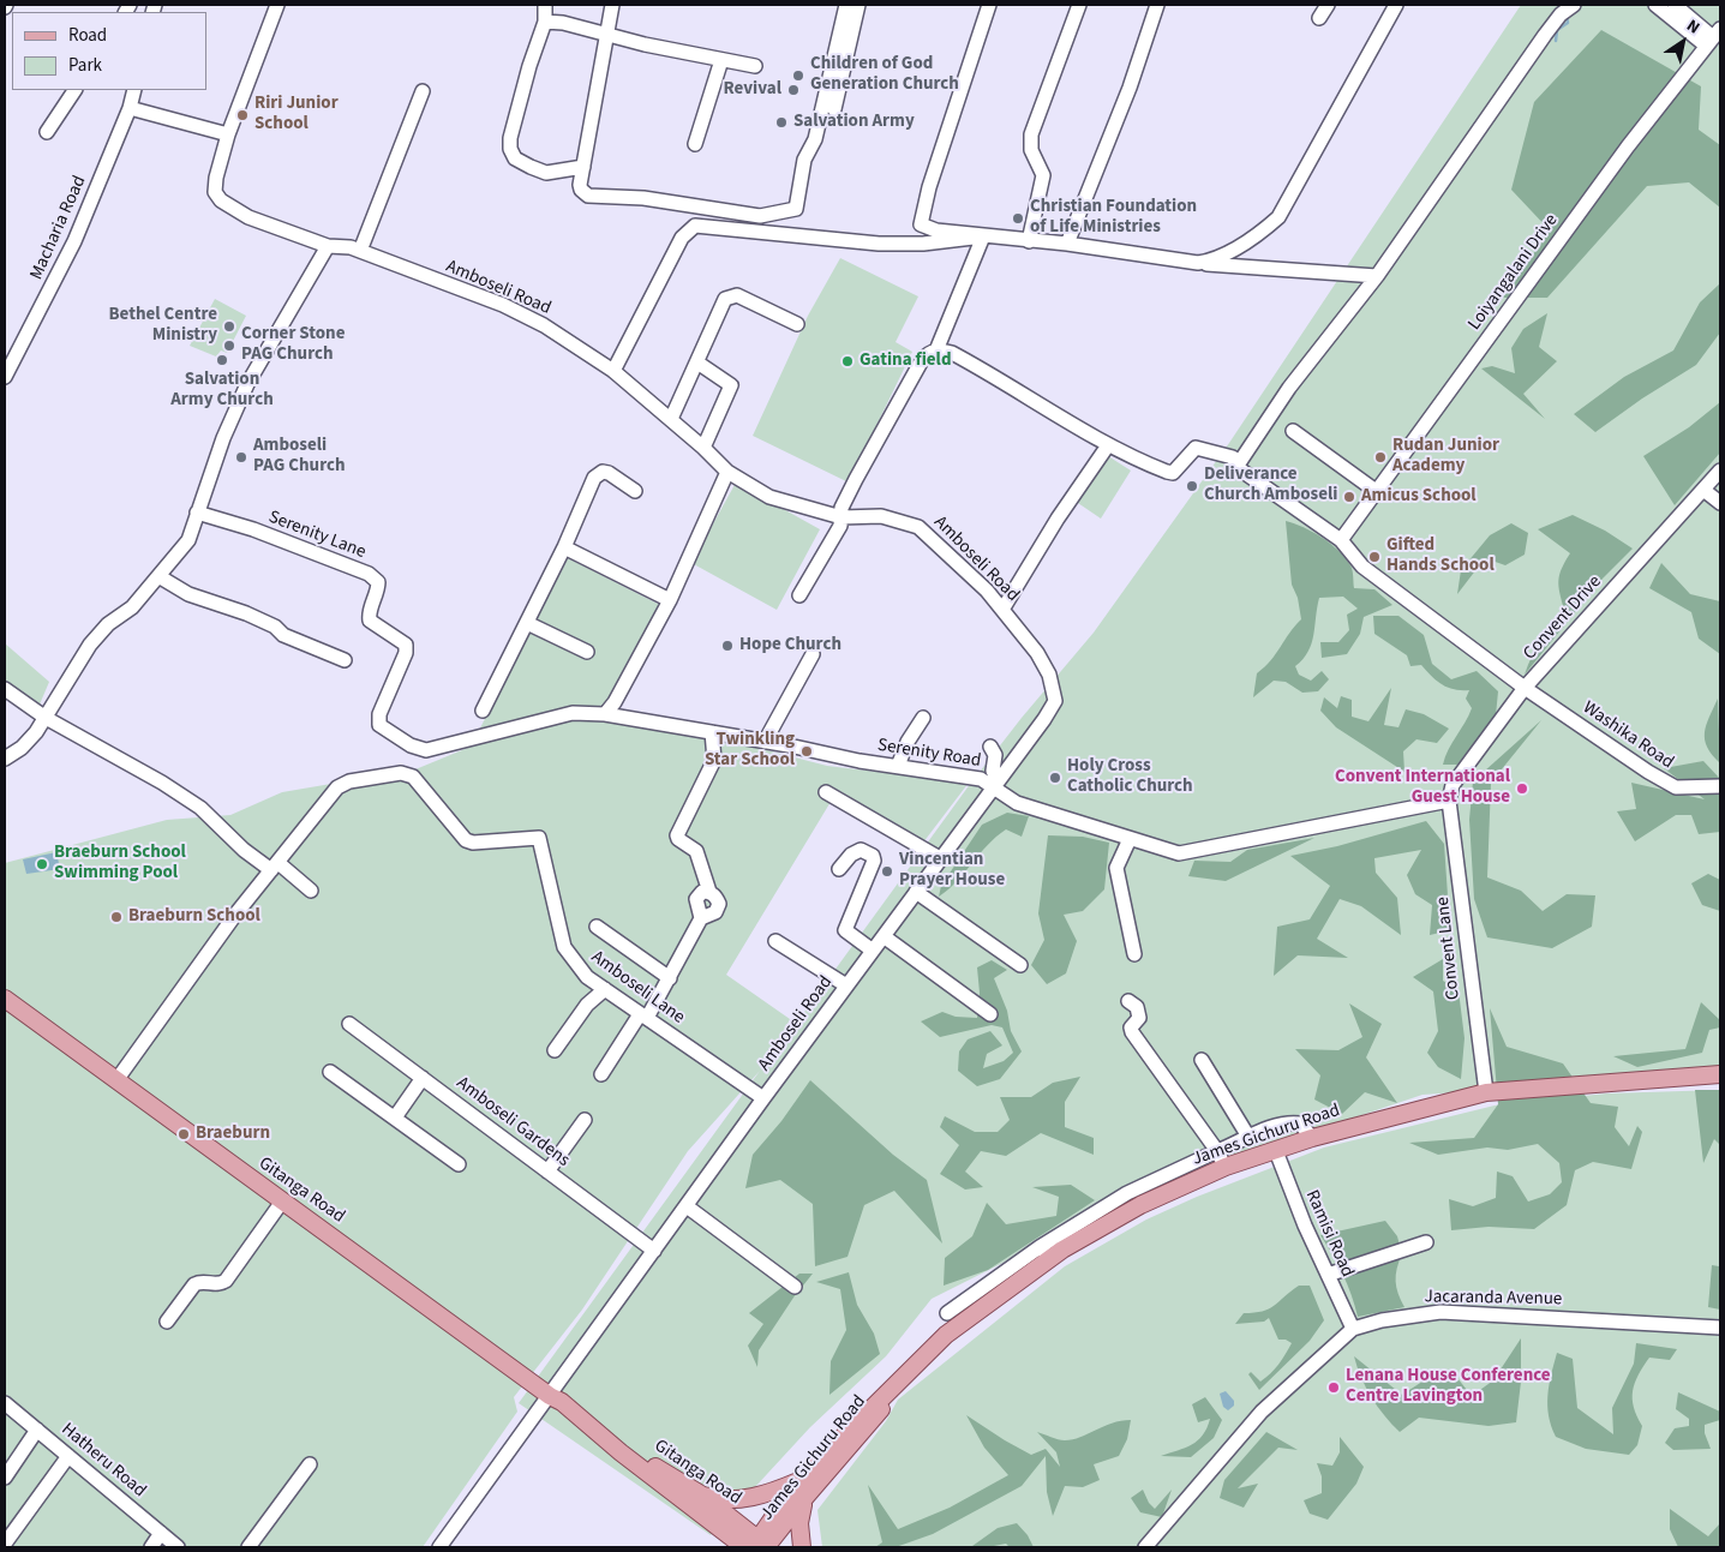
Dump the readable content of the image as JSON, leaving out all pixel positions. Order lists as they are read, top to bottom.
{
  "streets": {
    "main road": ["James Gichuru Road", "Gitanga Road"],
    "street": [
      "Macharia Road",
      "Loiyangalani Drive",
      "Amboseli Road",
      "Serenity Lane",
      "Convent Drive",
      "Washika Road",
      "Serenity Road",
      "Convent Lane",
      "Amboseli Lane",
      "Amboseli Gardens",
      "Ramisi Road",
      "Jacaranda Avenue",
      "Hatheru Road"
    ]
  },
  "crossings": [
    ["Amboseli Road", "Serenity Road"],
    ["Amboseli Road", "Amboseli Lane"],
    ["Amboseli Road", "Amboseli Gardens"],
    ["Amboseli Road", "Gitanga Road"],
    ["Serenity Lane", "Serenity Road"],
    ["Convent Drive", "Washika Road"],
    ["Convent Drive", "Serenity Road"],
    ["Convent Drive", "Convent Lane"],
    ["Serenity Road", "Convent Lane"],
    ["Convent Lane", "James Gichuru Road"],
    ["James Gichuru Road", "Gitanga Road"],
    ["James Gichuru Road", "Ramisi Road"],
    ["Ramisi Road", "Jacaranda Avenue"]
  ],
  "places": [
    "Children of God Generation Church",
    "Revival",
    "Riri Junior School",
    "Salvation Army",
    "Christian Foundation of Life Ministries",
    "Bethel Centre Ministry",
    "Corner Stone PAG Church",
    "Salvation Army Church",
    "Gatina field",
    "Amboseli PAG Church",
    "Rudan Junior Academy",
    "Deliverance Church Amboseli",
    "Amicus School",
    "Gifted Hands School",
    "Hope Church",
    "Twinkling Star School",
    "Holy Cross Catholic Church",
    "Convent International Guest House",
    "Braeburn School Swimming Pool",
    "Vincentian Prayer House",
    "Braeburn School",
    "Braeburn",
    "Lenana House Conference Centre Lavington"
  ],
  "legend": ["Road", "Park"],
  "north": "top right"
}
